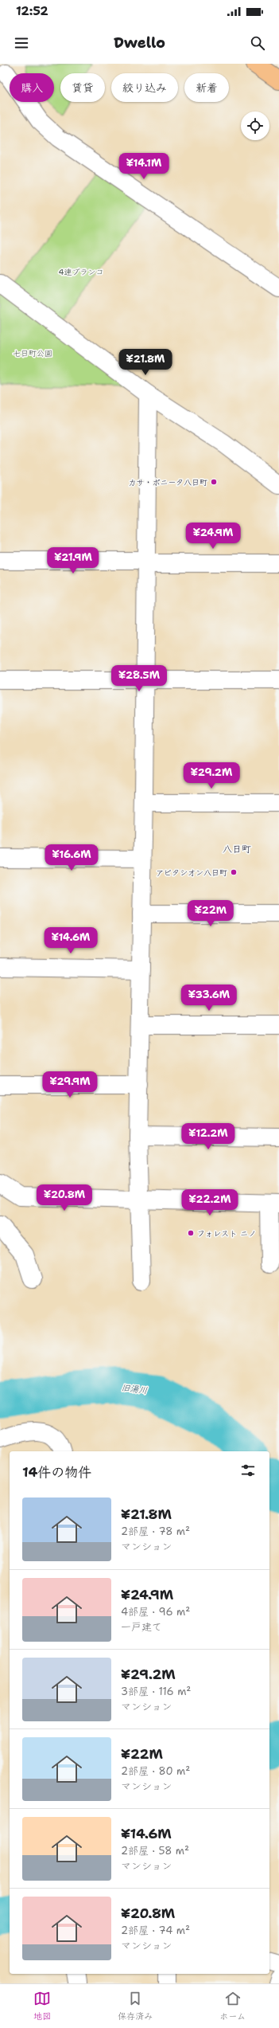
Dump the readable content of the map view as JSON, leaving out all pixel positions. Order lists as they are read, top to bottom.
{
  "districts": ["八日町"],
  "water": ["旧湯川"],
  "parks": ["4連ブランコ", "七日町公園"],
  "places": ["カサ・ボニータ八日町", "アビタシオン八日町", "フォレスト ニノ"],
  "page": {
    "status": "12:52",
    "header": "Dwello",
    "chip": [
      "購入",
      "賃貸",
      "絞り込み",
      "新着"
    ],
    "price": [
      "¥14.1M",
      "¥21.8M",
      "¥24.9M",
      "¥21.9M",
      "¥28.5M",
      "¥29.2M",
      "¥16.6M",
      "¥22M",
      "¥14.6M",
      "¥33.6M",
      "¥29.9M",
      "¥12.2M",
      "¥20.8M",
      "¥22.2M"
    ],
    "heading": "14件の物件",
    "list": [
      {
        "name": "¥21.8M",
        "note": "2部屋 · 78 m² · マンション"
      },
      {
        "name": "¥24.9M",
        "note": "4部屋 · 96 m² · 一戸建て"
      },
      {
        "name": "¥29.2M",
        "note": "3部屋 · 116 m² · マンション"
      },
      {
        "name": "¥22M",
        "note": "2部屋 · 80 m² · マンション"
      },
      {
        "name": "¥14.6M",
        "note": "2部屋 · 58 m² · マンション"
      },
      {
        "name": "¥20.8M",
        "note": "2部屋 · 74 m² · マンション"
      }
    ],
    "tabs": ["地図", "保存済み", "ホーム"]
  }
}
